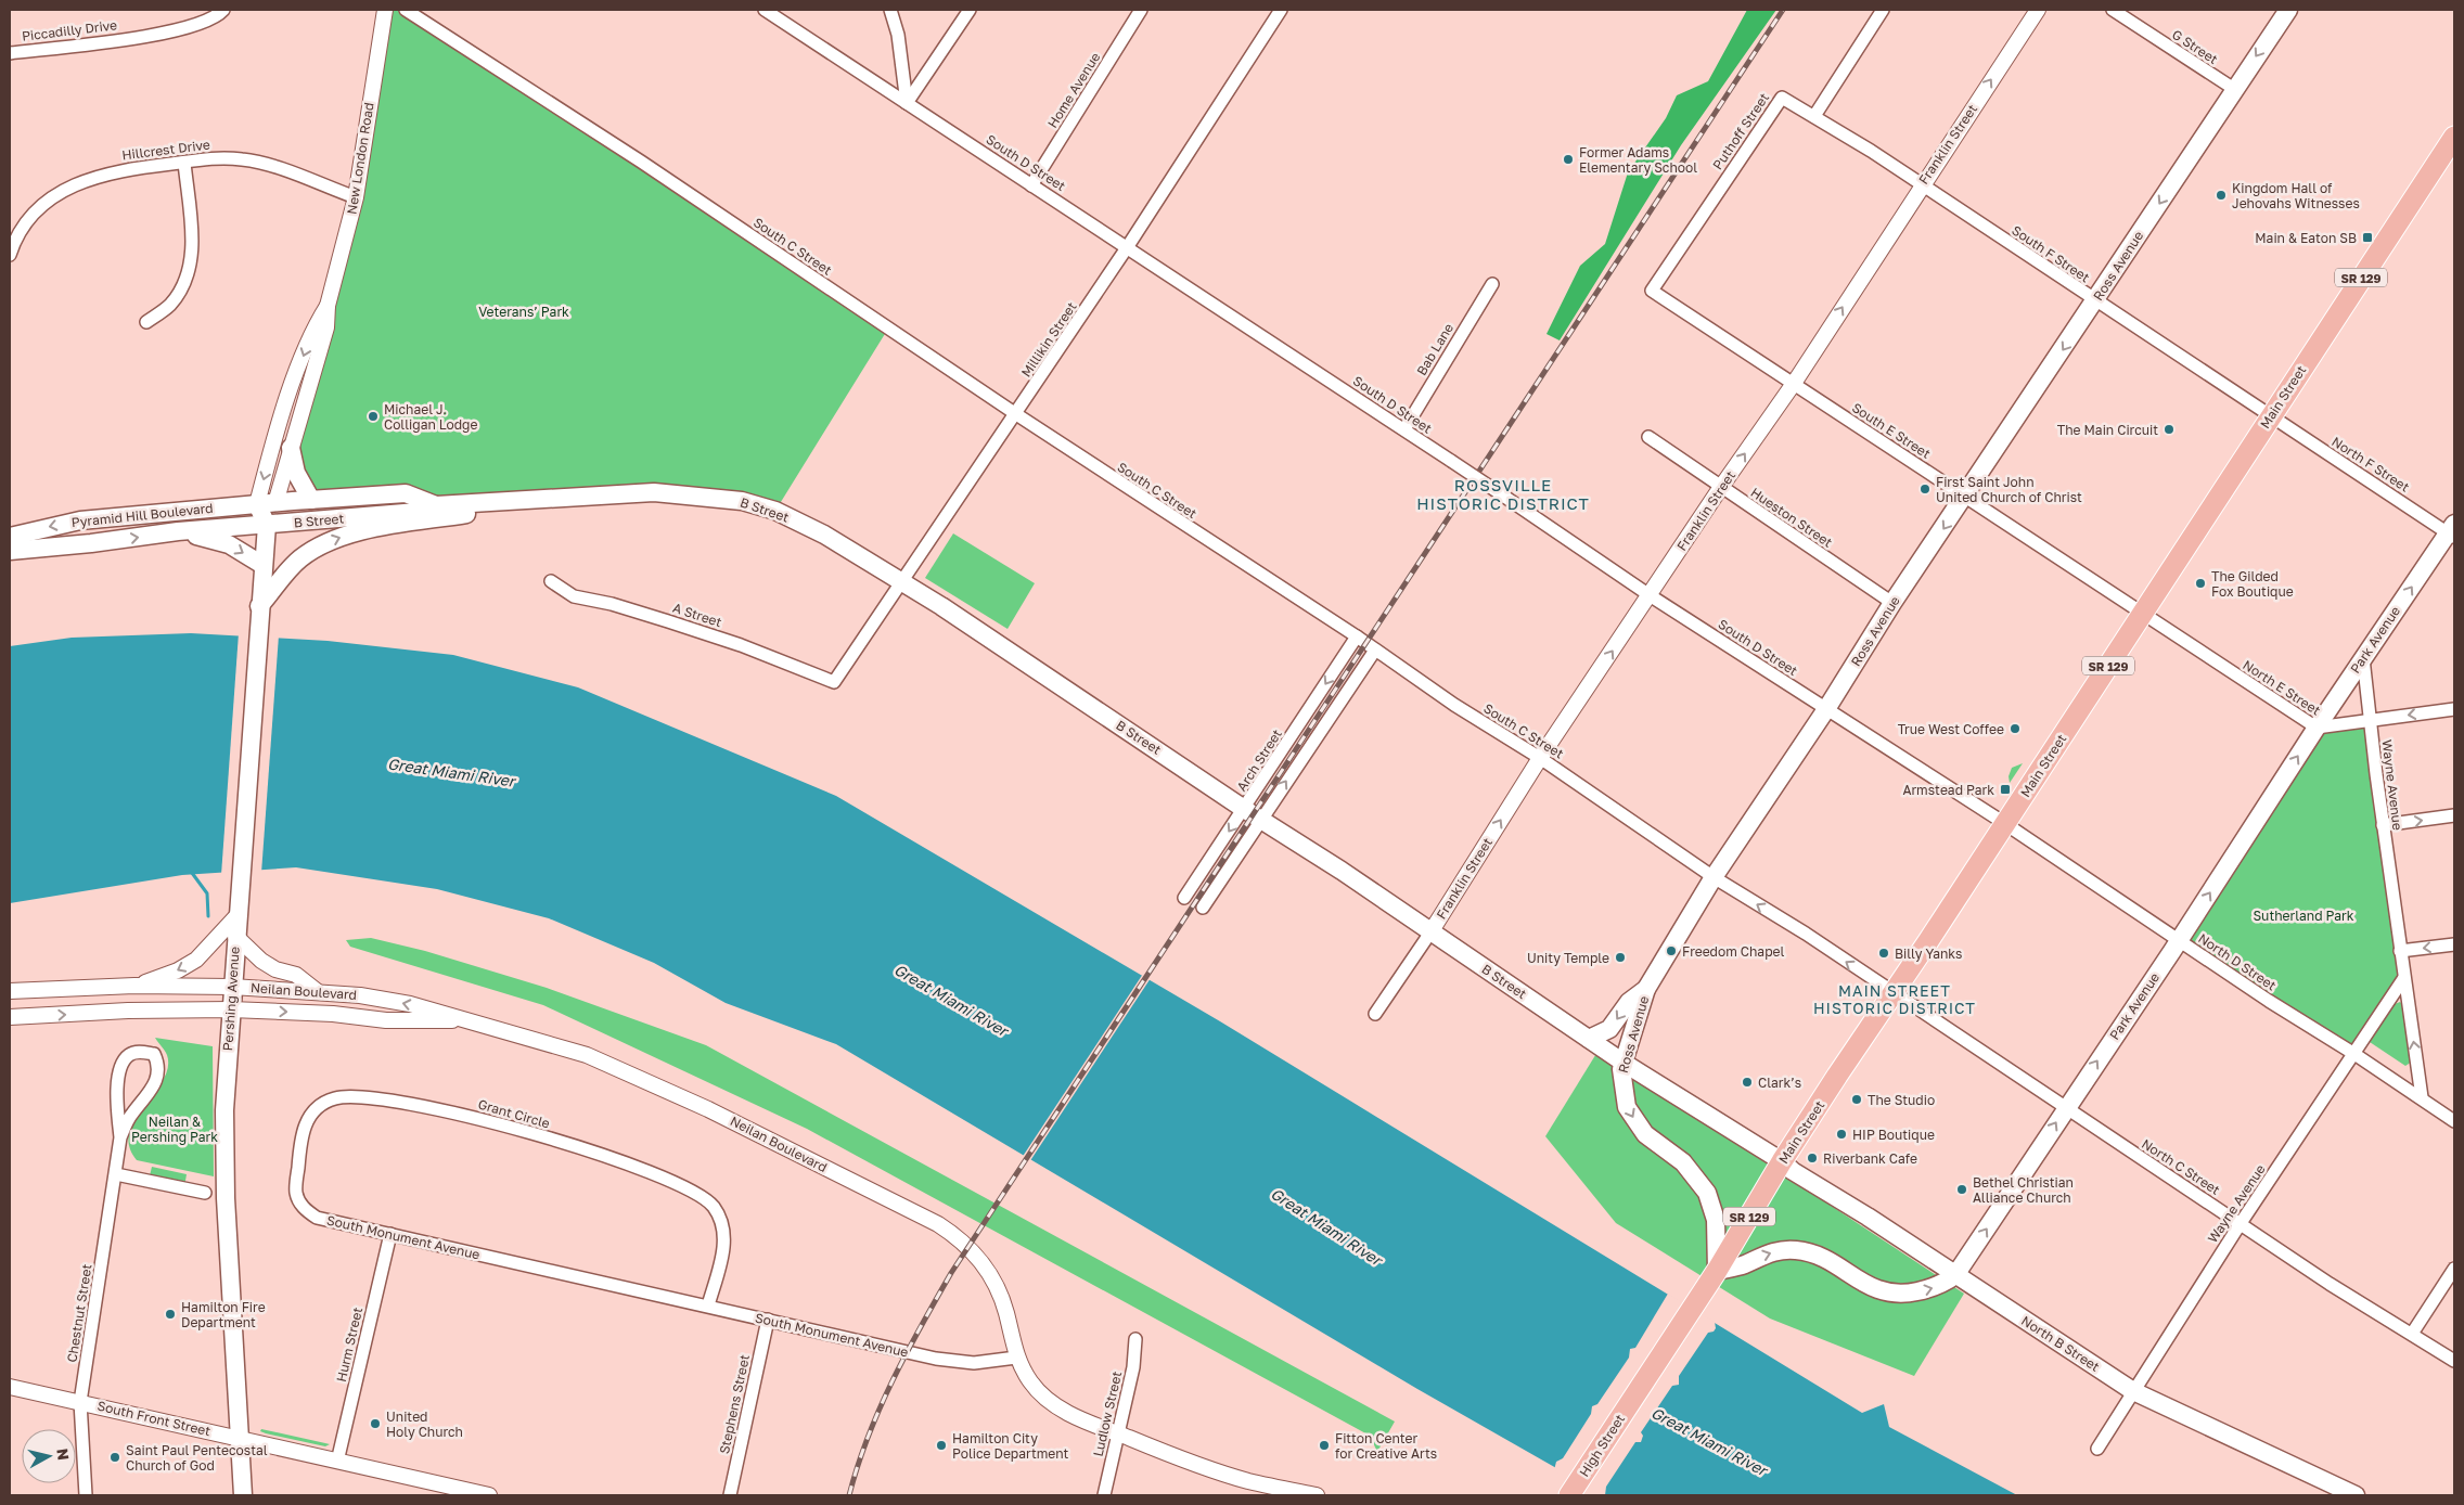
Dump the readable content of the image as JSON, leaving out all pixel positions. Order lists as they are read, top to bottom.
{
  "streets": {
    "main road": [
      "New London Road",
      "Ross Avenue",
      "SR 129",
      "Main Street",
      "B Street",
      "Pyramid Hill Boulevard",
      "Park Avenue",
      "Pershing Avenue",
      "North B Street",
      "High Street"
    ],
    "street": [
      "Piccadilly Drive",
      "G Street",
      "Home Avenue",
      "Puthoff Street",
      "Franklin Street",
      "Hillcrest Drive",
      "South D Street",
      "South C Street",
      "South F Street",
      "Millikin Street",
      "Bab Lane",
      "South E Street",
      "North F Street",
      "Hueston Street",
      "A Street",
      "North E Street",
      "Arch Street",
      "Wayne Avenue",
      "North D Street",
      "Neilan Boulevard",
      "Grant Circle",
      "North C Street",
      "South Monument Avenue",
      "Chestnut Street",
      "Hurm Street",
      "Stephens Street",
      "Ludlow Street",
      "South Front Street"
    ]
  },
  "crossings": [
    ["G Street", "Ross Avenue"],
    ["Home Avenue", "South D Street"],
    ["Puthoff Street", "South F Street"],
    ["Puthoff Street", "South E Street"],
    ["Franklin Street", "South D Street"],
    ["Franklin Street", "South C Street"],
    ["Franklin Street", "South F Street"],
    ["Franklin Street", "South E Street"],
    ["Franklin Street", "B Street"],
    ["Franklin Street", "Hueston Street"],
    ["Hillcrest Drive", "New London Road"],
    ["New London Road", "B Street"],
    ["New London Road", "Pyramid Hill Boulevard"],
    ["New London Road", "Pershing Avenue"],
    ["South D Street", "Ross Avenue"],
    ["South D Street", "Millikin Street"],
    ["South D Street", "Bab Lane"],
    ["South D Street", "Main Street"],
    ["South D Street", "North D Street"],
    ["South C Street", "Ross Avenue"],
    ["South C Street", "Millikin Street"],
    ["South C Street", "Main Street"],
    ["South C Street", "Arch Street"],
    ["South C Street", "North C Street"],
    ["South F Street", "Ross Avenue"],
    ["South F Street", "Main Street"],
    ["South F Street", "North F Street"],
    ["Ross Avenue", "Main Street"],
    ["Ross Avenue", "South E Street"],
    ["Ross Avenue", "B Street"],
    ["Ross Avenue", "Hueston Street"],
    ["Ross Avenue", "Park Avenue"],
    ["Millikin Street", "B Street"],
    ["Millikin Street", "A Street"],
    ["Main Street", "South E Street"],
    ["Main Street", "North F Street"],
    ["Main Street", "B Street"],
    ["Main Street", "Park Avenue"],
    ["Main Street", "North E Street"],
    ["Main Street", "North D Street"],
    ["Main Street", "North C Street"],
    ["Main Street", "North B Street"],
    ["Main Street", "High Street"],
    ["South E Street", "North E Street"],
    ["North F Street", "Park Avenue"],
    ["B Street", "Pyramid Hill Boulevard"],
    ["B Street", "Arch Street"],
    ["B Street", "Pershing Avenue"],
    ["B Street", "North B Street"],
    ["Pyramid Hill Boulevard", "Pershing Avenue"],
    ["Park Avenue", "North E Street"],
    ["Park Avenue", "Wayne Avenue"],
    ["Park Avenue", "North D Street"],
    ["Park Avenue", "North C Street"],
    ["Park Avenue", "North B Street"],
    ["North E Street", "Wayne Avenue"],
    ["Wayne Avenue", "North D Street"],
    ["Wayne Avenue", "North C Street"],
    ["Wayne Avenue", "North B Street"],
    ["Neilan Boulevard", "Pershing Avenue"],
    ["Neilan Boulevard", "South Monument Avenue"],
    ["Pershing Avenue", "South Front Street"],
    ["Grant Circle", "South Monument Avenue"],
    ["South Monument Avenue", "Hurm Street"],
    ["South Monument Avenue", "Stephens Street"],
    ["Chestnut Street", "South Front Street"],
    ["Hurm Street", "South Front Street"]
  ],
  "one_way": ["Franklin Street", "Ross Avenue", "Park Avenue"],
  "districts": ["ROSSVILLE HISTORIC DISTRICT", "MAIN STREET HISTORIC DISTRICT"],
  "water": ["Great Miami River"],
  "parks": ["Veterans’ Park", "Sutherland Park", "Neilan & Pershing Park"],
  "places": {
    "other": [
      "Former Adams Elementary School",
      "Kingdom Hall of Jehovahs Witnesses",
      "Michael J. Colligan Lodge",
      "The Main Circuit",
      "First Saint John United Church of Christ",
      "The Gilded Fox Boutique",
      "True West Coffee",
      "Freedom Chapel",
      "Billy Yanks",
      "Unity Temple",
      "Clark’s",
      "The Studio",
      "HIP Boutique",
      "Riverbank Cafe",
      "Bethel Christian Alliance Church",
      "Hamilton Fire Department",
      "United Holy Church",
      "Hamilton City Police Department",
      "Fitton Center for Creative Arts",
      "Saint Paul Pentecostal Church of God"
    ],
    "transit": ["Main & Eaton SB", "Armstead Park"]
  },
  "north": "right"
}
